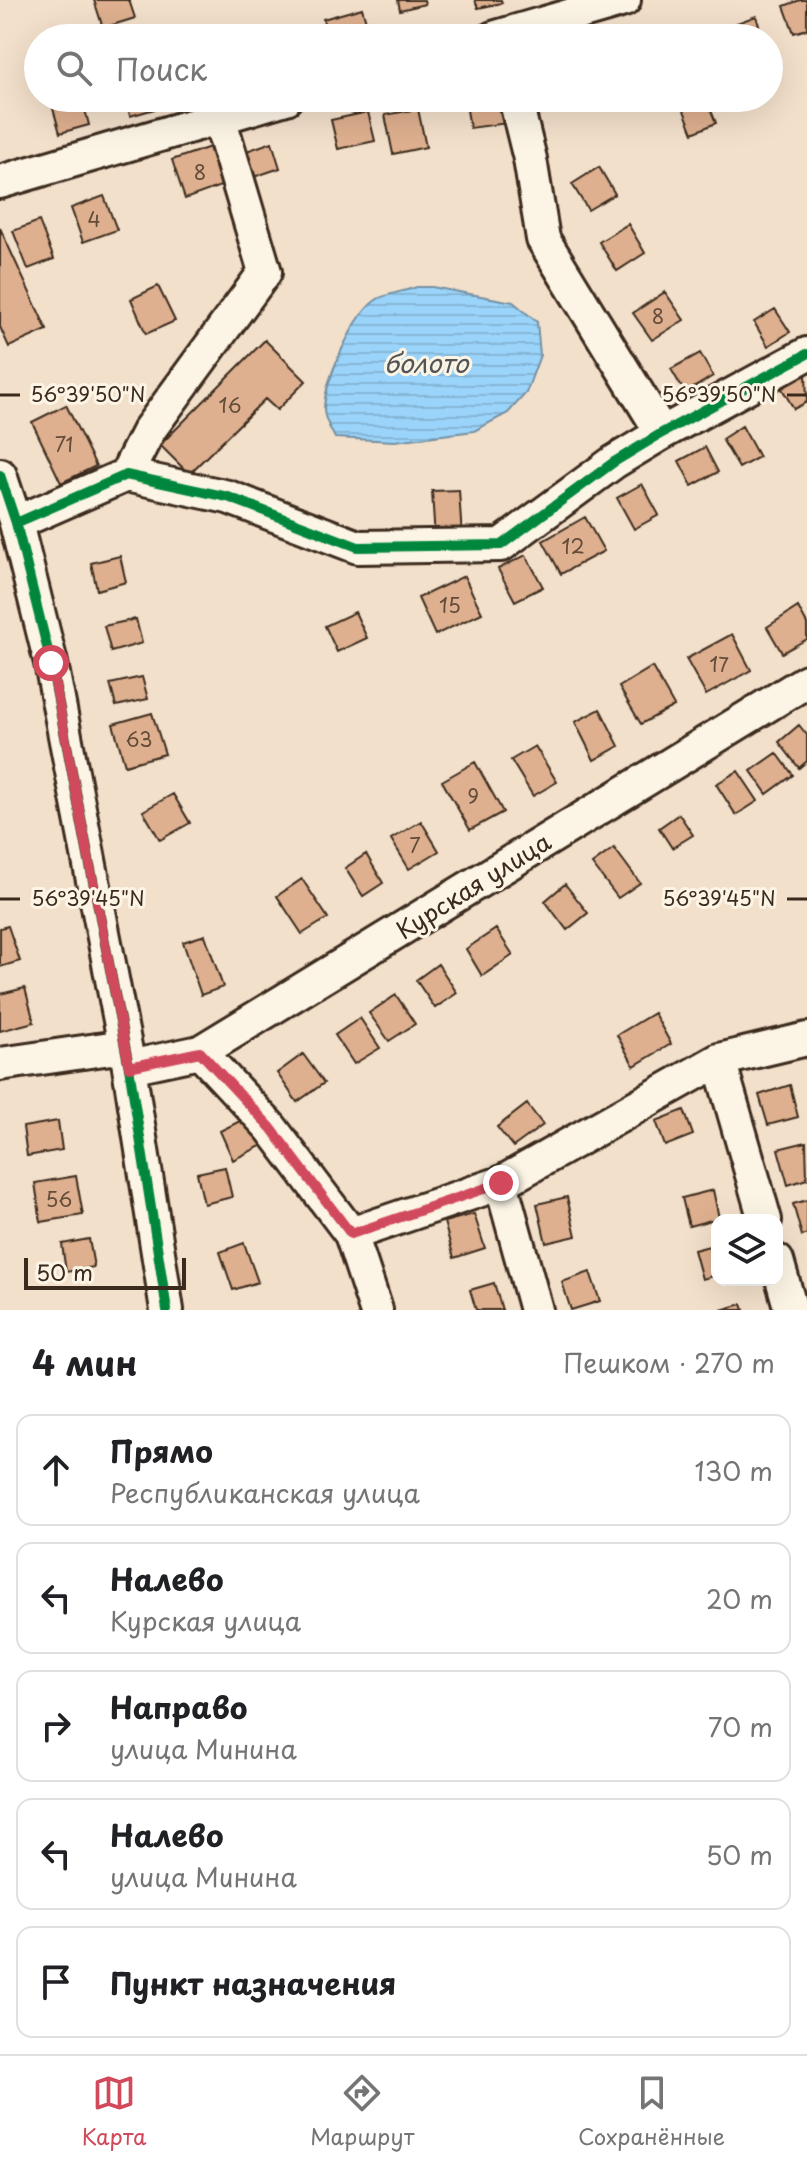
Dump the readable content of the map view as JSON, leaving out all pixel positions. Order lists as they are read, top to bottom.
{
  "streets": {
    "street": ["Курская улица"]
  },
  "water": ["болото"],
  "house_numbers": [
    "8",
    "4",
    "8",
    "16",
    "71",
    "12",
    "15",
    "17",
    "63",
    "9",
    "7",
    "56"
  ],
  "scale_bar": "50 m",
  "page": {
    "search": "Поиск",
    "scale": "50 m",
    "heading": ["4 мин", "Пешком · 270 m"],
    "list": [
      ["Прямо", "Республиканская улица", "130 m"],
      ["Налево", "Курская улица", "20 m"],
      ["Направо", "улица Минина", "70 m"],
      ["Налево", "улица Минина", "50 m"],
      "Пункт назначения"
    ],
    "nav": ["Карта", "Маршрут", "Сохранённые"]
  },
  "coordinates": ["56°39'50\"N", "56°39'45\"N"]
}
